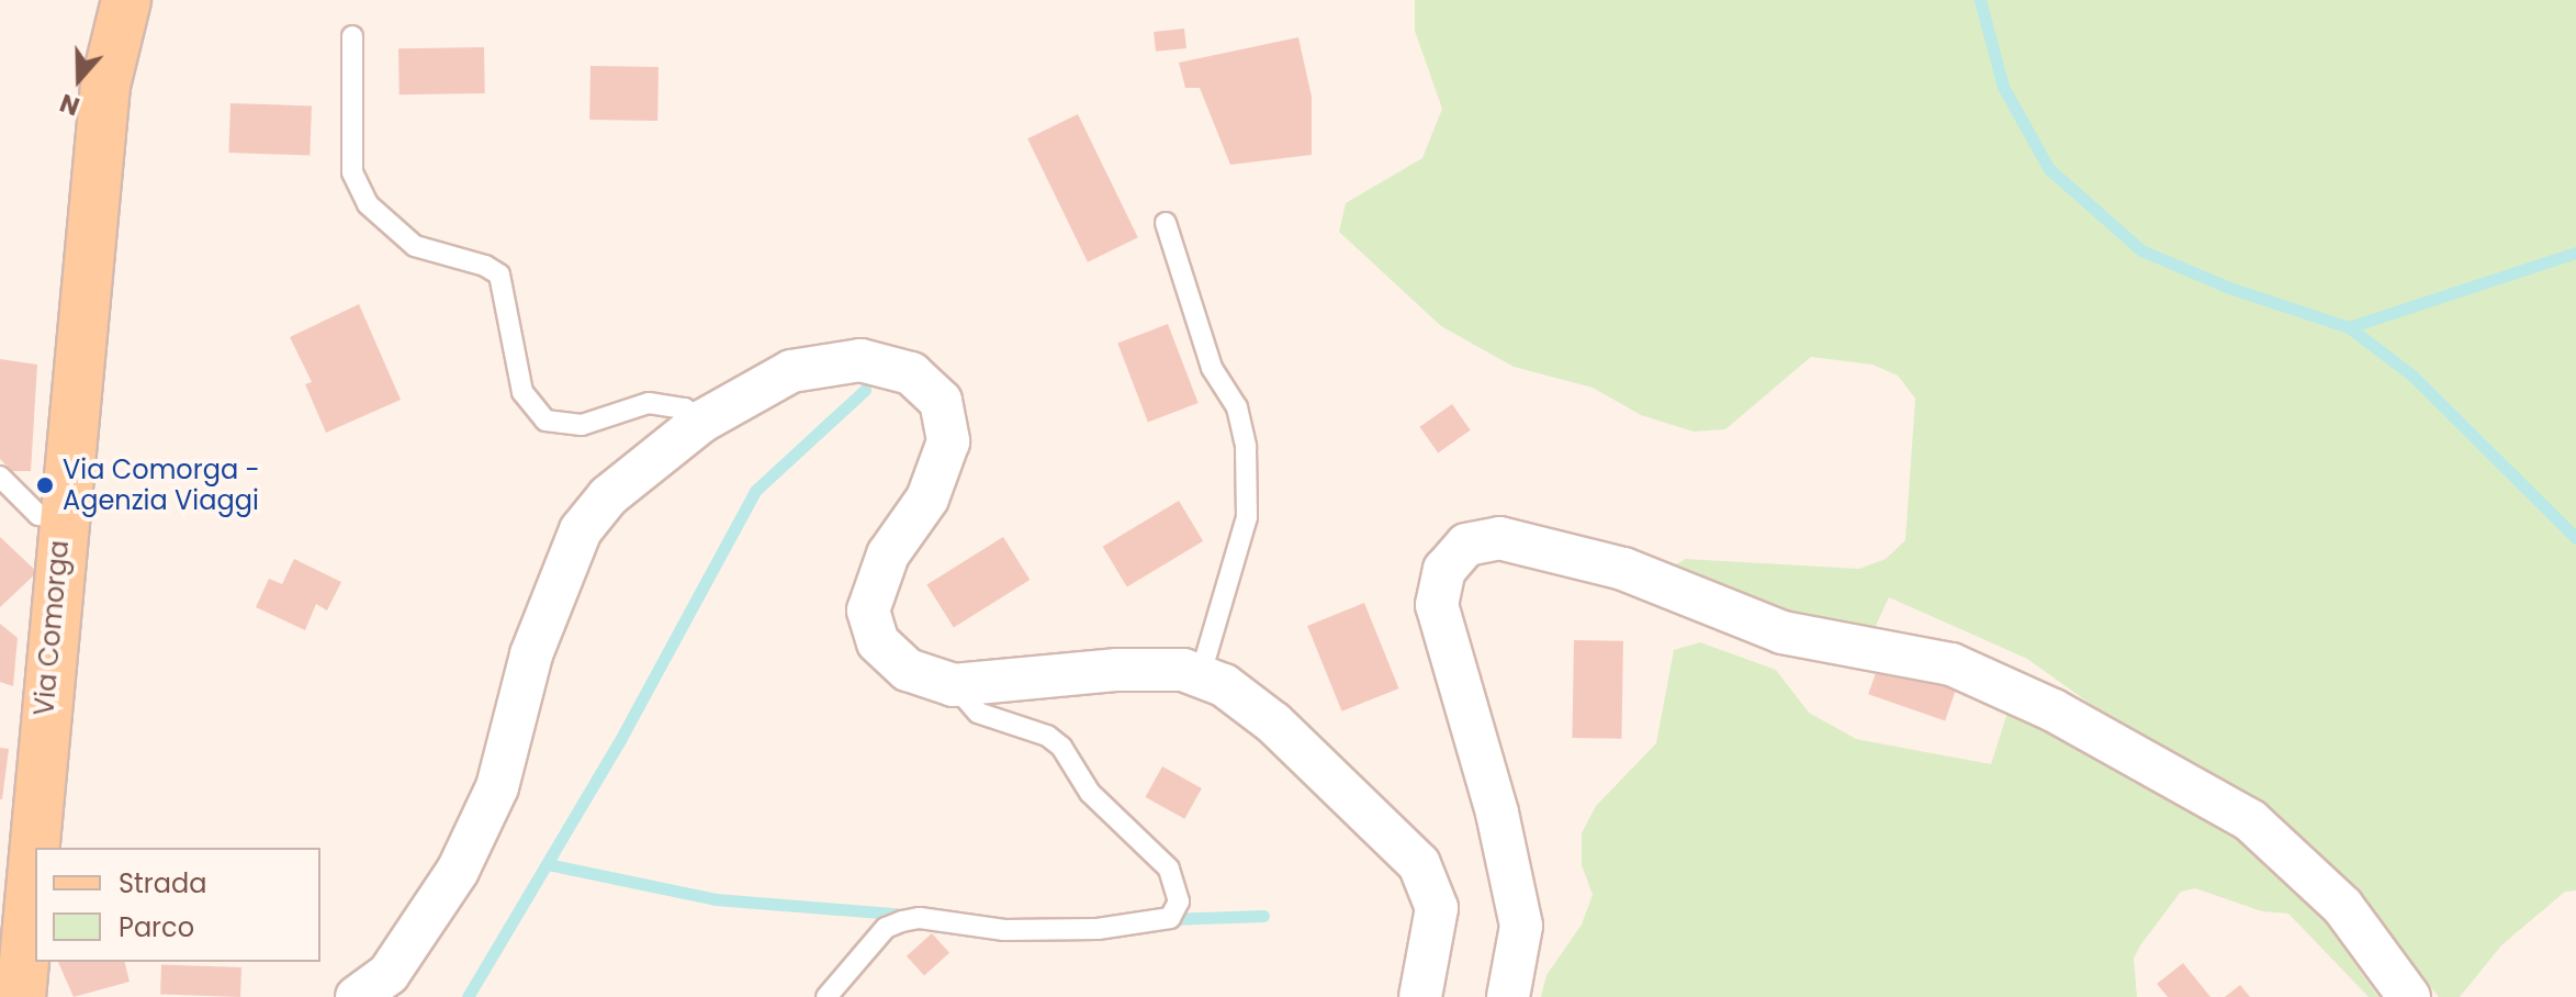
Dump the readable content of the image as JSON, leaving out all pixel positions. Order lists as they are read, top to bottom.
{
  "streets": {
    "main road": ["Via Comorga"]
  },
  "places": ["Via Comorga - Agenzia Viaggi"],
  "legend": ["Strada", "Parco"],
  "north": "bottom"
}
